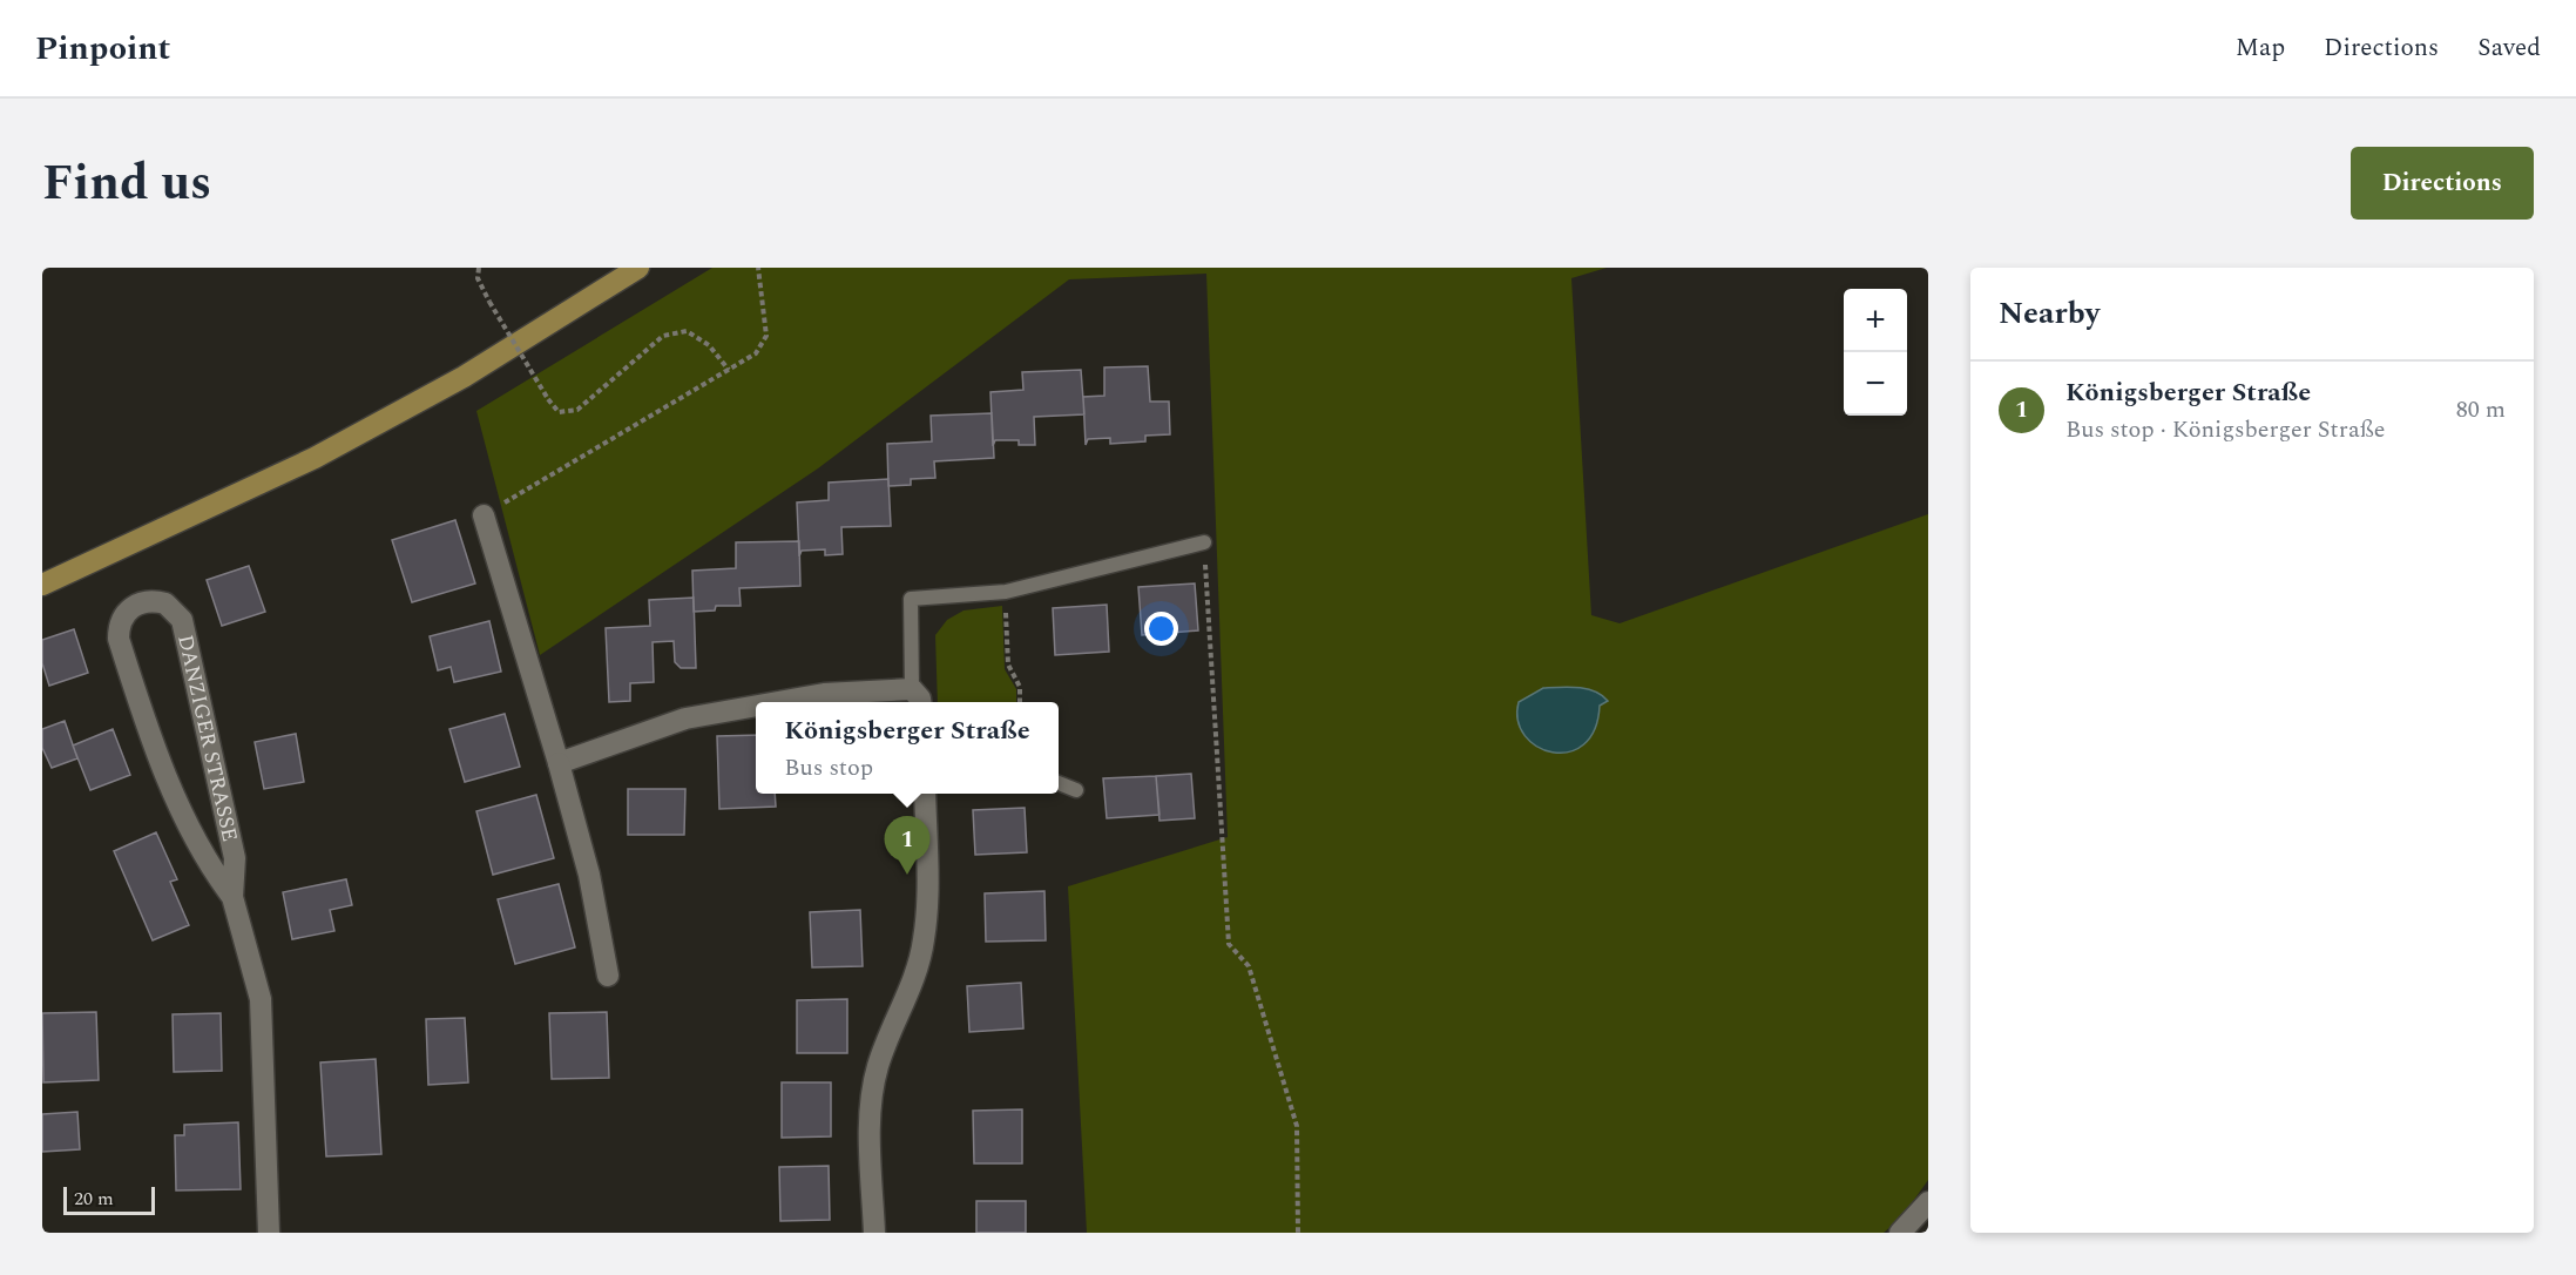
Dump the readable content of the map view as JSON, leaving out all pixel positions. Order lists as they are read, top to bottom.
{
  "streets": {
    "street": ["DANZIGER STRASSE"]
  },
  "scale_bar": "20 m",
  "page": {
    "header": "Pinpoint",
    "nav": ["Map", "Directions", "Saved"],
    "title": "Find us",
    "buttons": "Directions",
    "heading": "Nearby",
    "map_buttons": ["+", "−"],
    "list": [
      {
        "mark": "1",
        "name": "Königsberger Straße",
        "note": "Bus stop · Königsberger Straße",
        "value": "80 m"
      }
    ],
    "popup": ["Königsberger Straße", "Bus stop"],
    "pins": "1",
    "scale": "20 m"
  }
}
